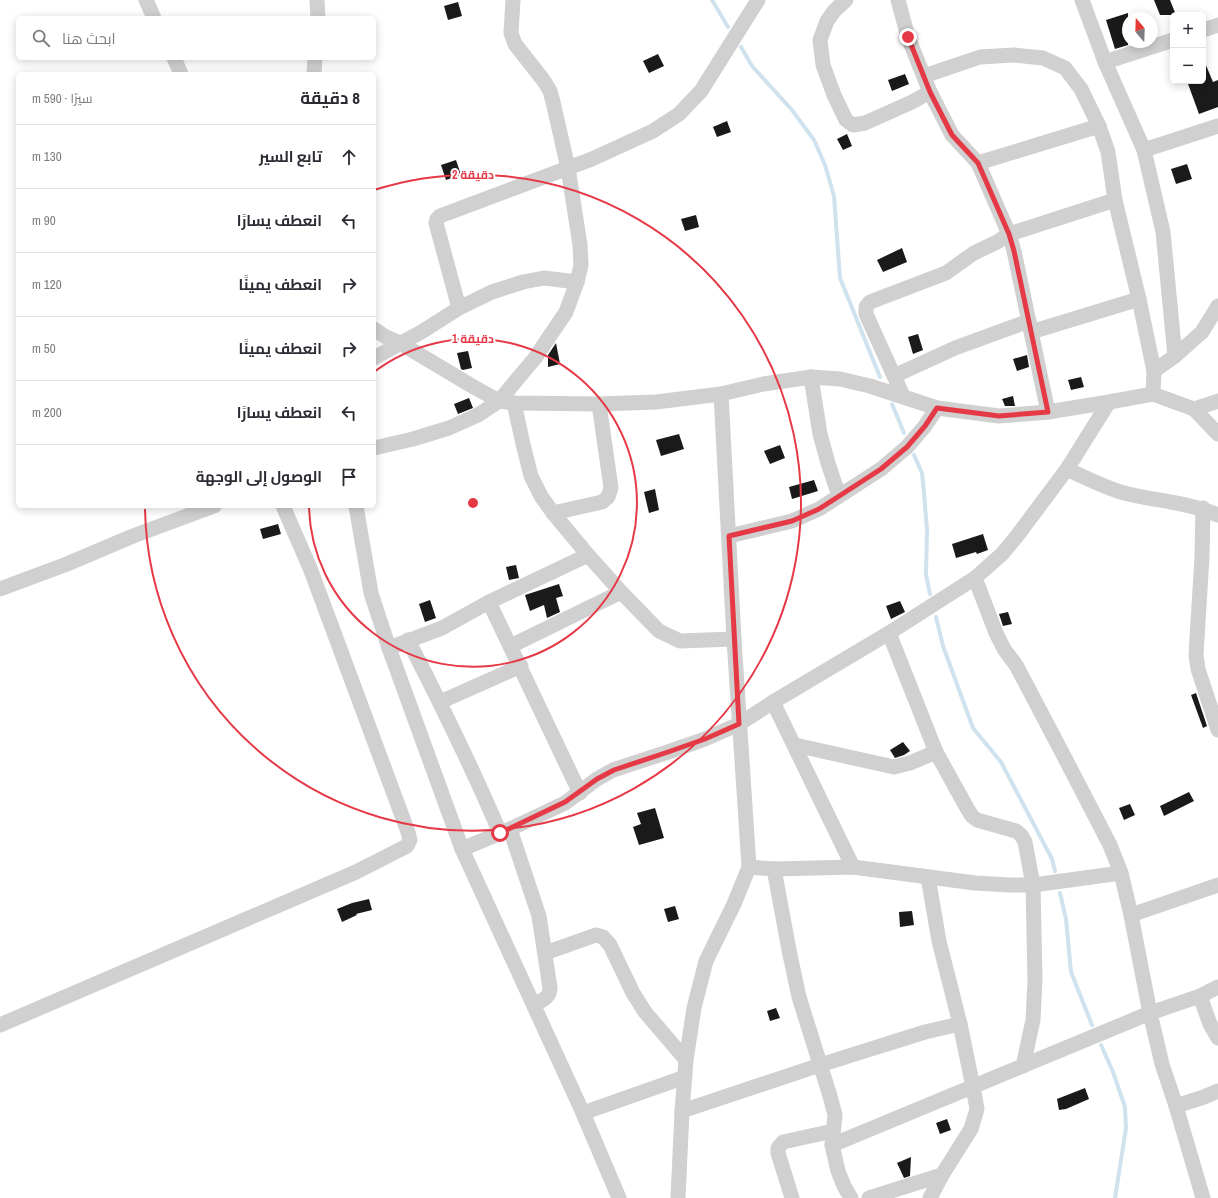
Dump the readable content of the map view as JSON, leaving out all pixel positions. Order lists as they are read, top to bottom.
{
  "north": "top",
  "page": {
    "map_buttons": ["+", "−"],
    "search": "ابحث هنا",
    "heading": ["8 دقيقة", "سيرًا · 590 m"],
    "list": [
      ["تابع السير", "130 m"],
      ["انعطف يسارًا", "90 m"],
      ["انعطف يمينًا", "120 m"],
      ["انعطف يمينًا", "50 m"],
      ["انعطف يسارًا", "200 m"],
      "الوصول إلى الوجهة"
    ]
  },
  "rings": ["2 دقيقة", "1 دقيقة"]
}
